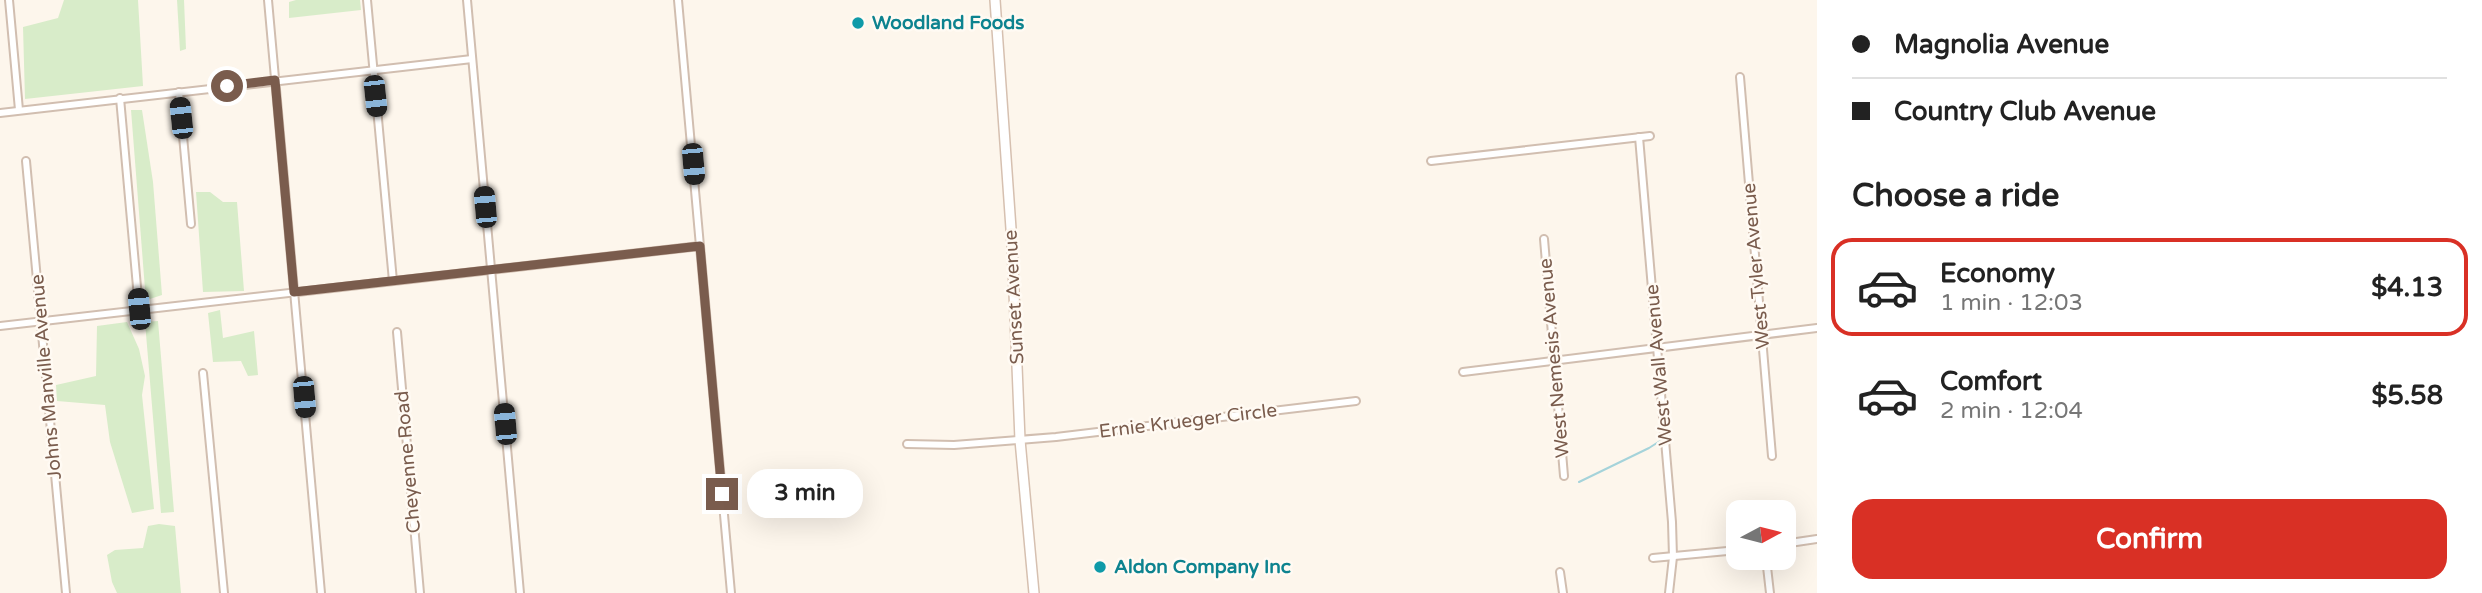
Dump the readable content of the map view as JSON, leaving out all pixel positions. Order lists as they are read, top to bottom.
{
  "streets": {
    "street": [
      "West Tyler Avenue",
      "Sunset Avenue",
      "West Nemesis Avenue",
      "West Wall Avenue",
      "Johns Manville Avenue",
      "Ernie Krueger Circle",
      "Cheyenne Road"
    ]
  },
  "crossings": [
    ["Sunset Avenue", "Ernie Krueger Circle"]
  ],
  "places": ["Woodland Foods", "Aldon Company Inc"],
  "north": "right",
  "page": {
    "banner": ["Magnolia Avenue", "Country Club Avenue"],
    "heading": "Choose a ride",
    "list": [
      {
        "name": "Economy",
        "note": "1 min · 12:03",
        "value": "$4.13"
      },
      {
        "name": "Comfort",
        "note": "2 min · 12:04",
        "value": "$5.58"
      }
    ],
    "bubble": "3 min",
    "buttons": "Confirm"
  }
}
